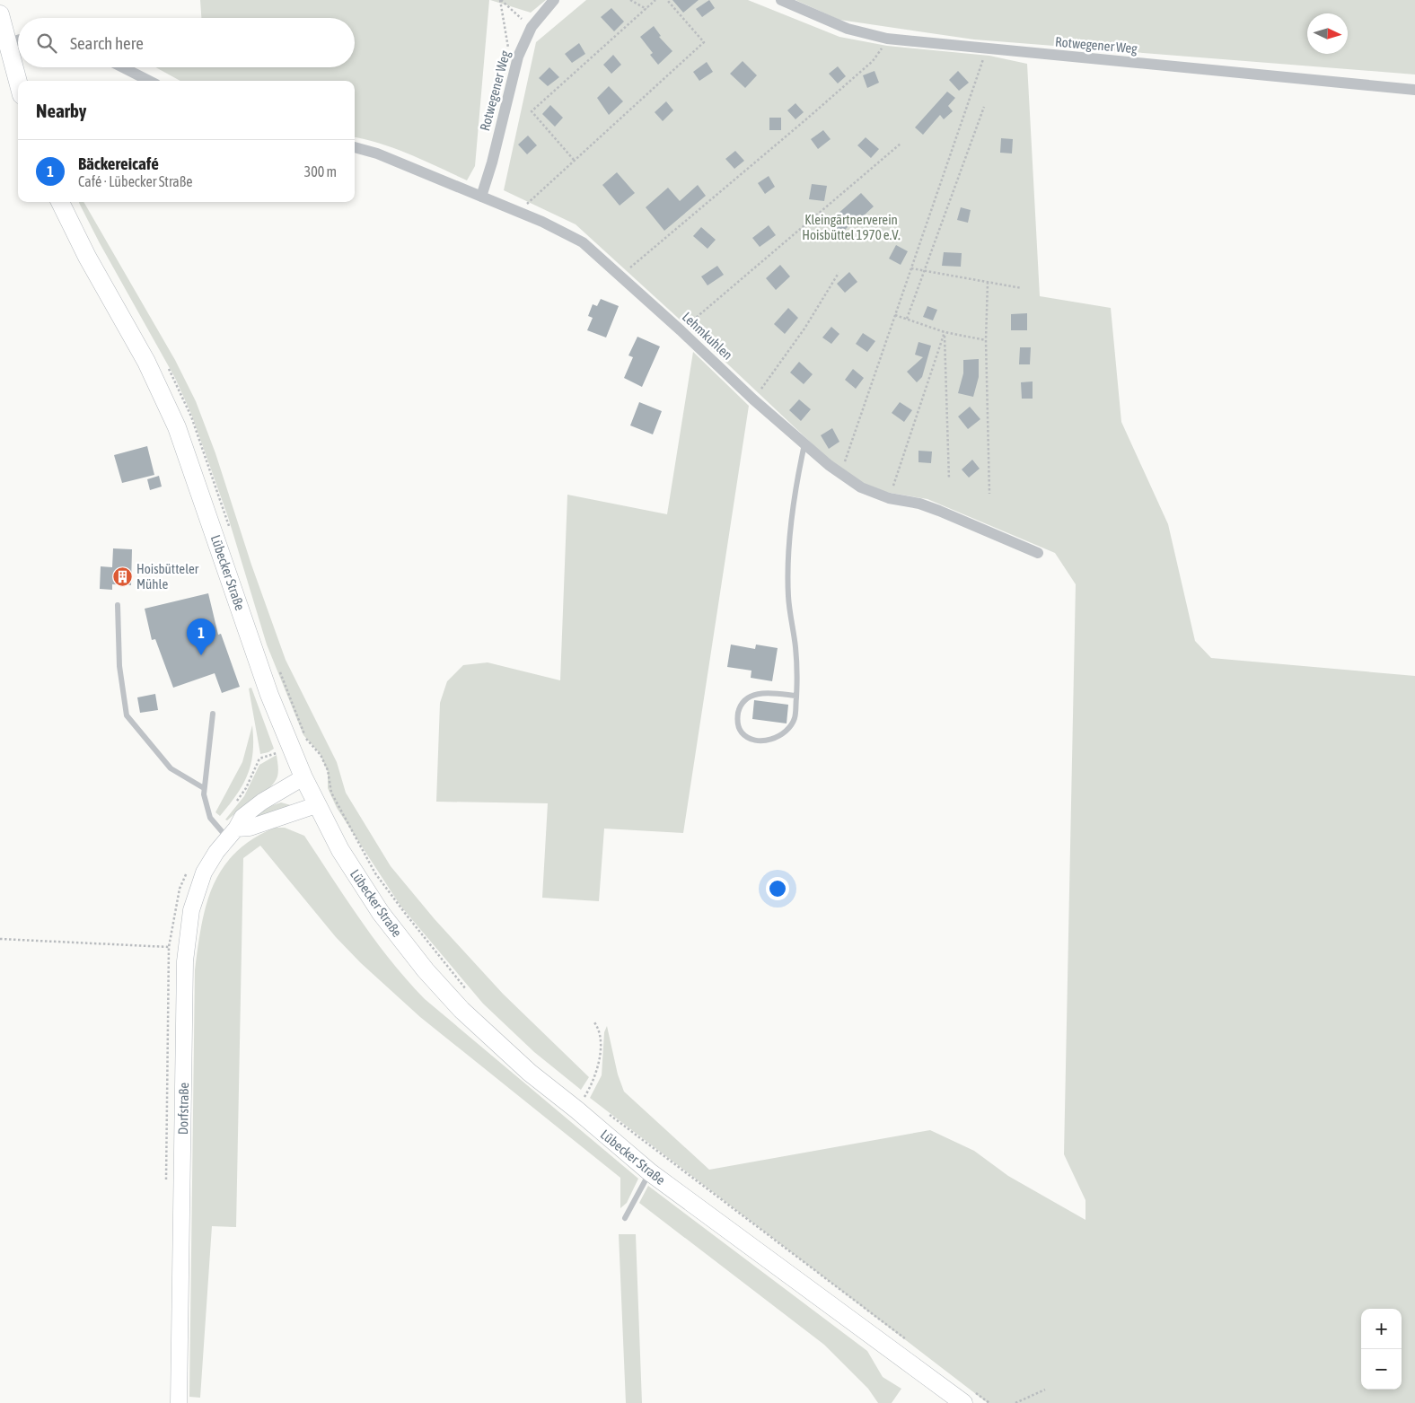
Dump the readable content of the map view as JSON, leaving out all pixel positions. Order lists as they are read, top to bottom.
{
  "streets": {
    "main road": ["Lübecker Straße"],
    "street": ["Rotwegener Weg", "Lehmkuhlen", "Dorfstraße"]
  },
  "crossings": [
    ["Rotwegener Weg", "Lehmkuhlen"],
    ["Lübecker Straße", "Dorfstraße"]
  ],
  "parks": ["Kleingärtnerverein Hoisbüttel 1970 e.V."],
  "places": {
    "building": ["Hoisbütteler Mühle"]
  },
  "north": "right",
  "page": {
    "search": "Search here",
    "heading": "Nearby",
    "list": [
      {
        "mark": "1",
        "name": "Bäckereicafé",
        "note": "Café · Lübecker Straße",
        "value": "300 m"
      }
    ],
    "pins": "1",
    "map_buttons": ["+", "−"]
  }
}
